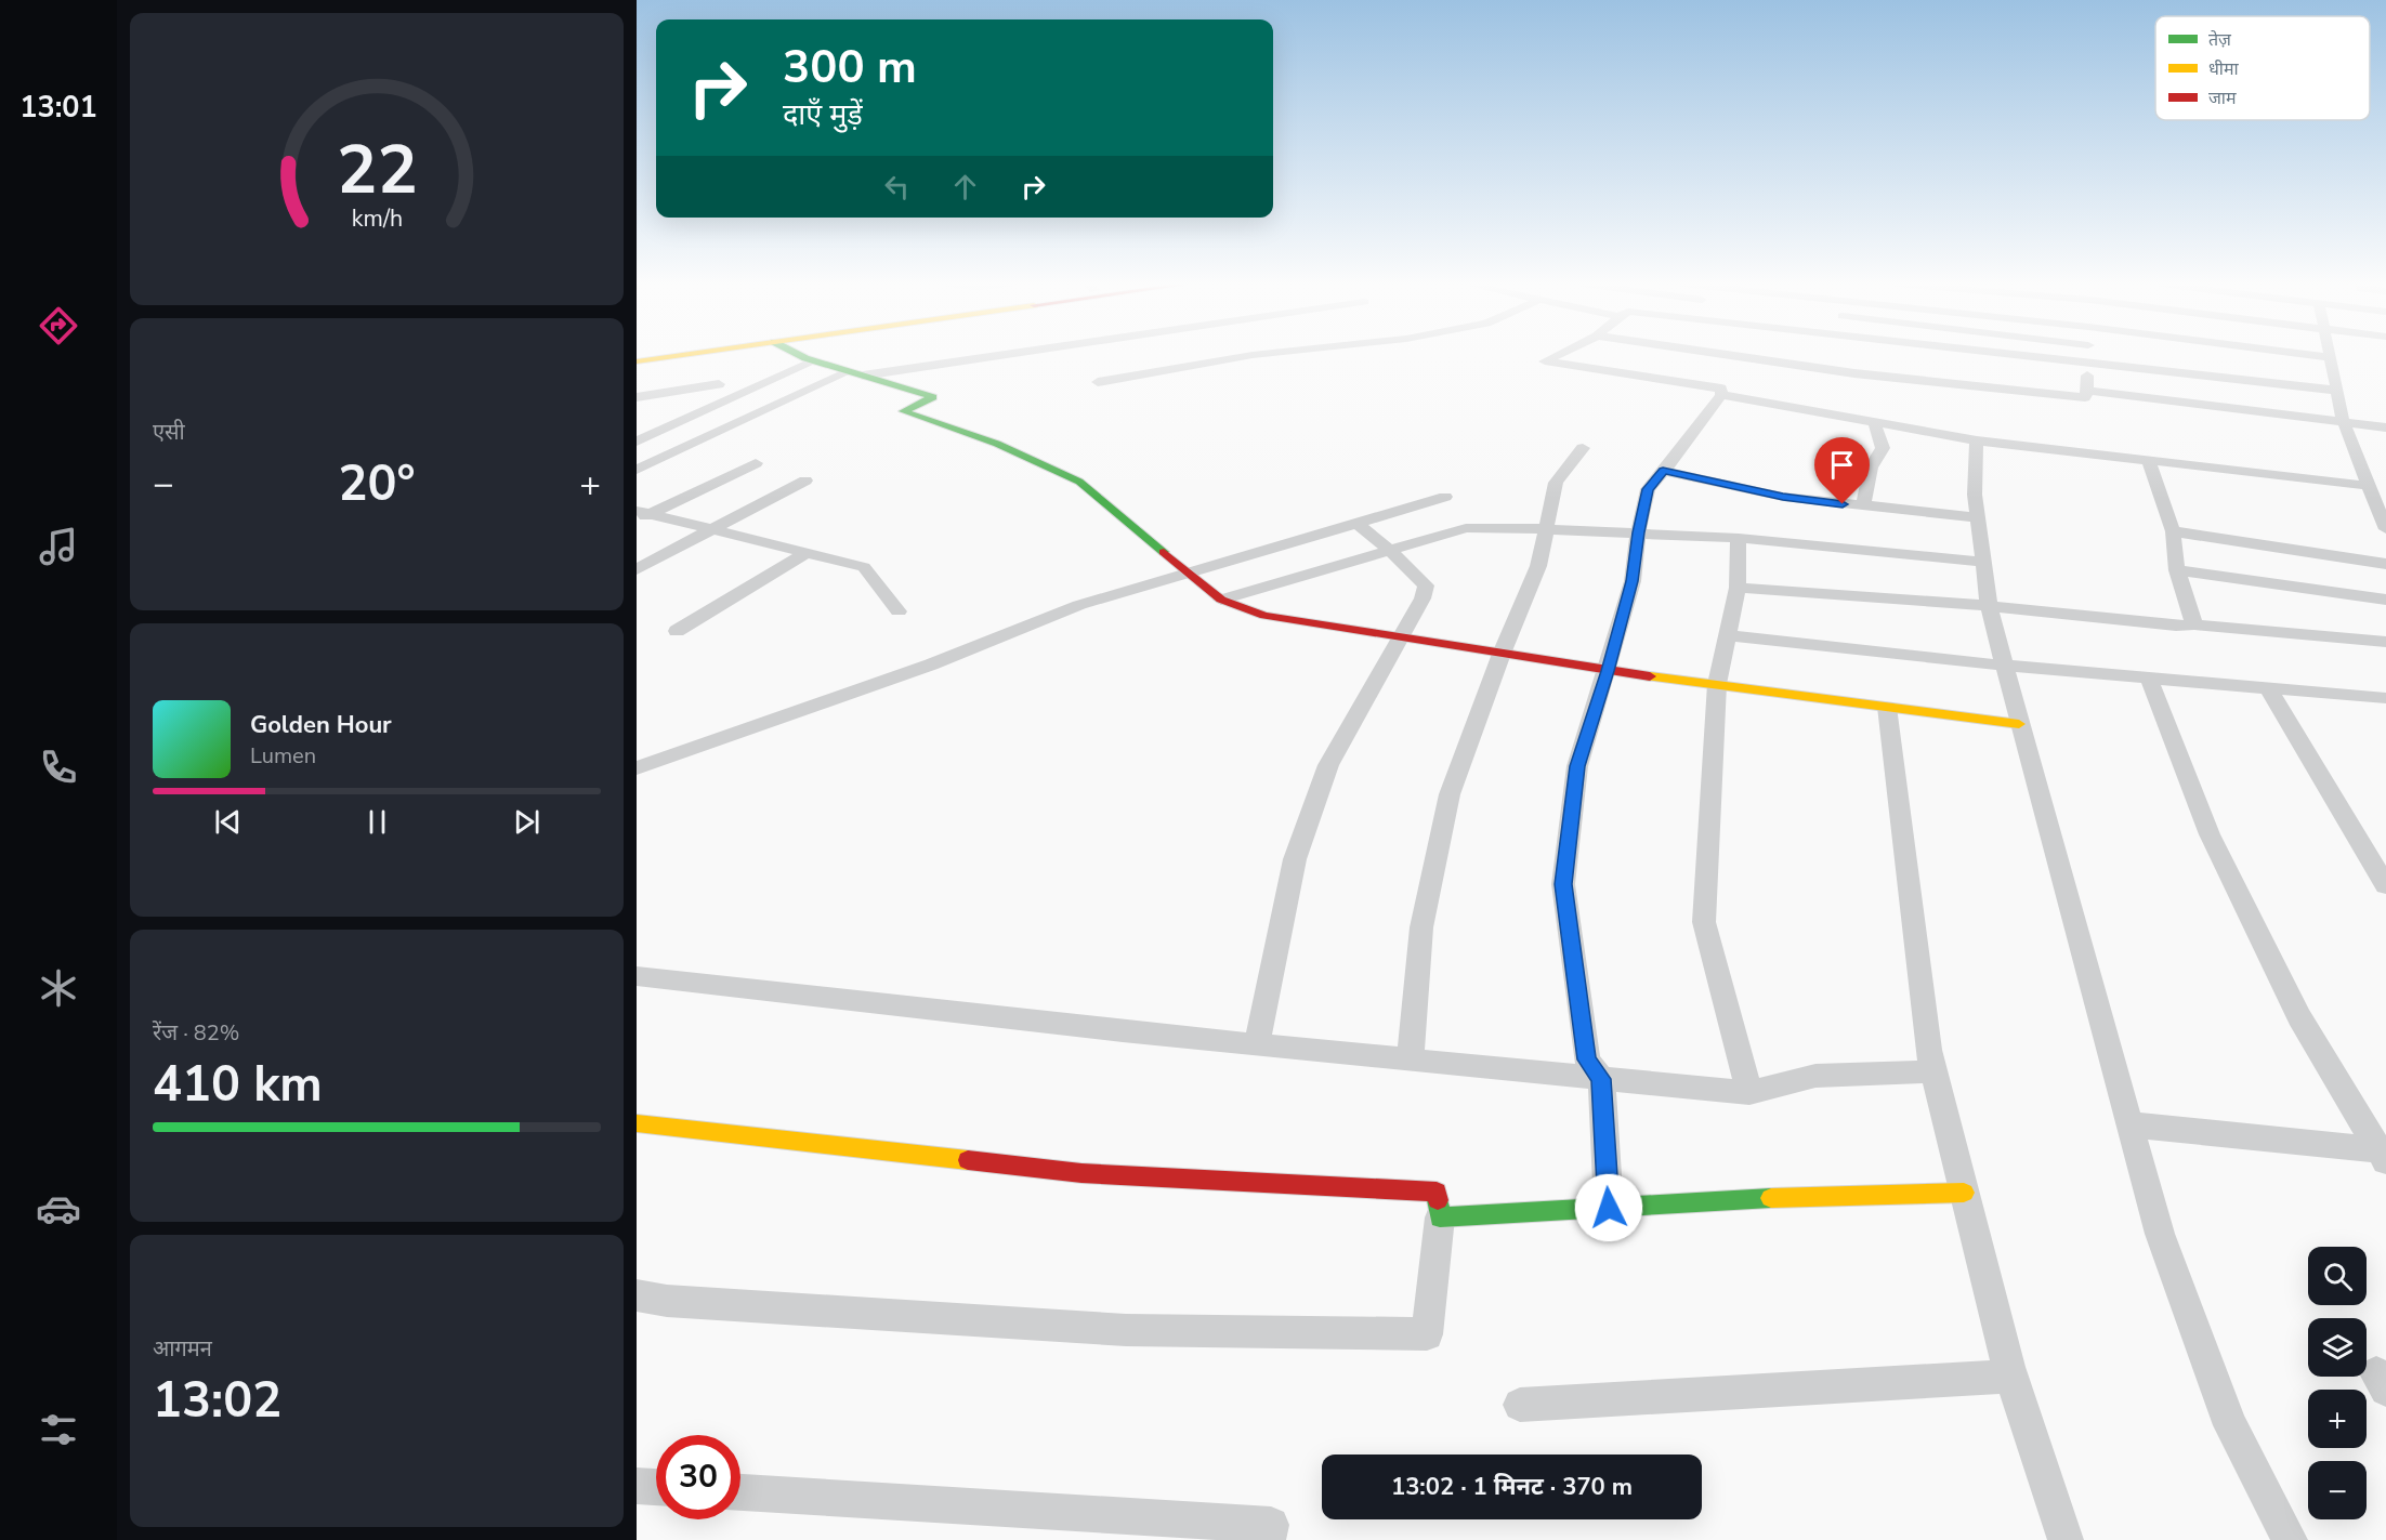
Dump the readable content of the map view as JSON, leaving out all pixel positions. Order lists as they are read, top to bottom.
{
  "legend": ["तेज़", "धीमा", "जाम"],
  "page": {
    "tabs": "13:01",
    "turn": ["300 m", "दाएँ मुड़ें"],
    "tile": [
      "एसी",
      ["रेंज · 82%", "410 km"],
      ["आगमन", "13:02"]
    ],
    "heat": ["−", "20°", "+"],
    "song": ["Golden Hour", "Lumen"],
    "map_buttons": ["+", "−"],
    "limit": "30",
    "trip": "13:02 · 1 मिनट · 370 m",
    "gauge": ["22", "km/h"]
  }
}
